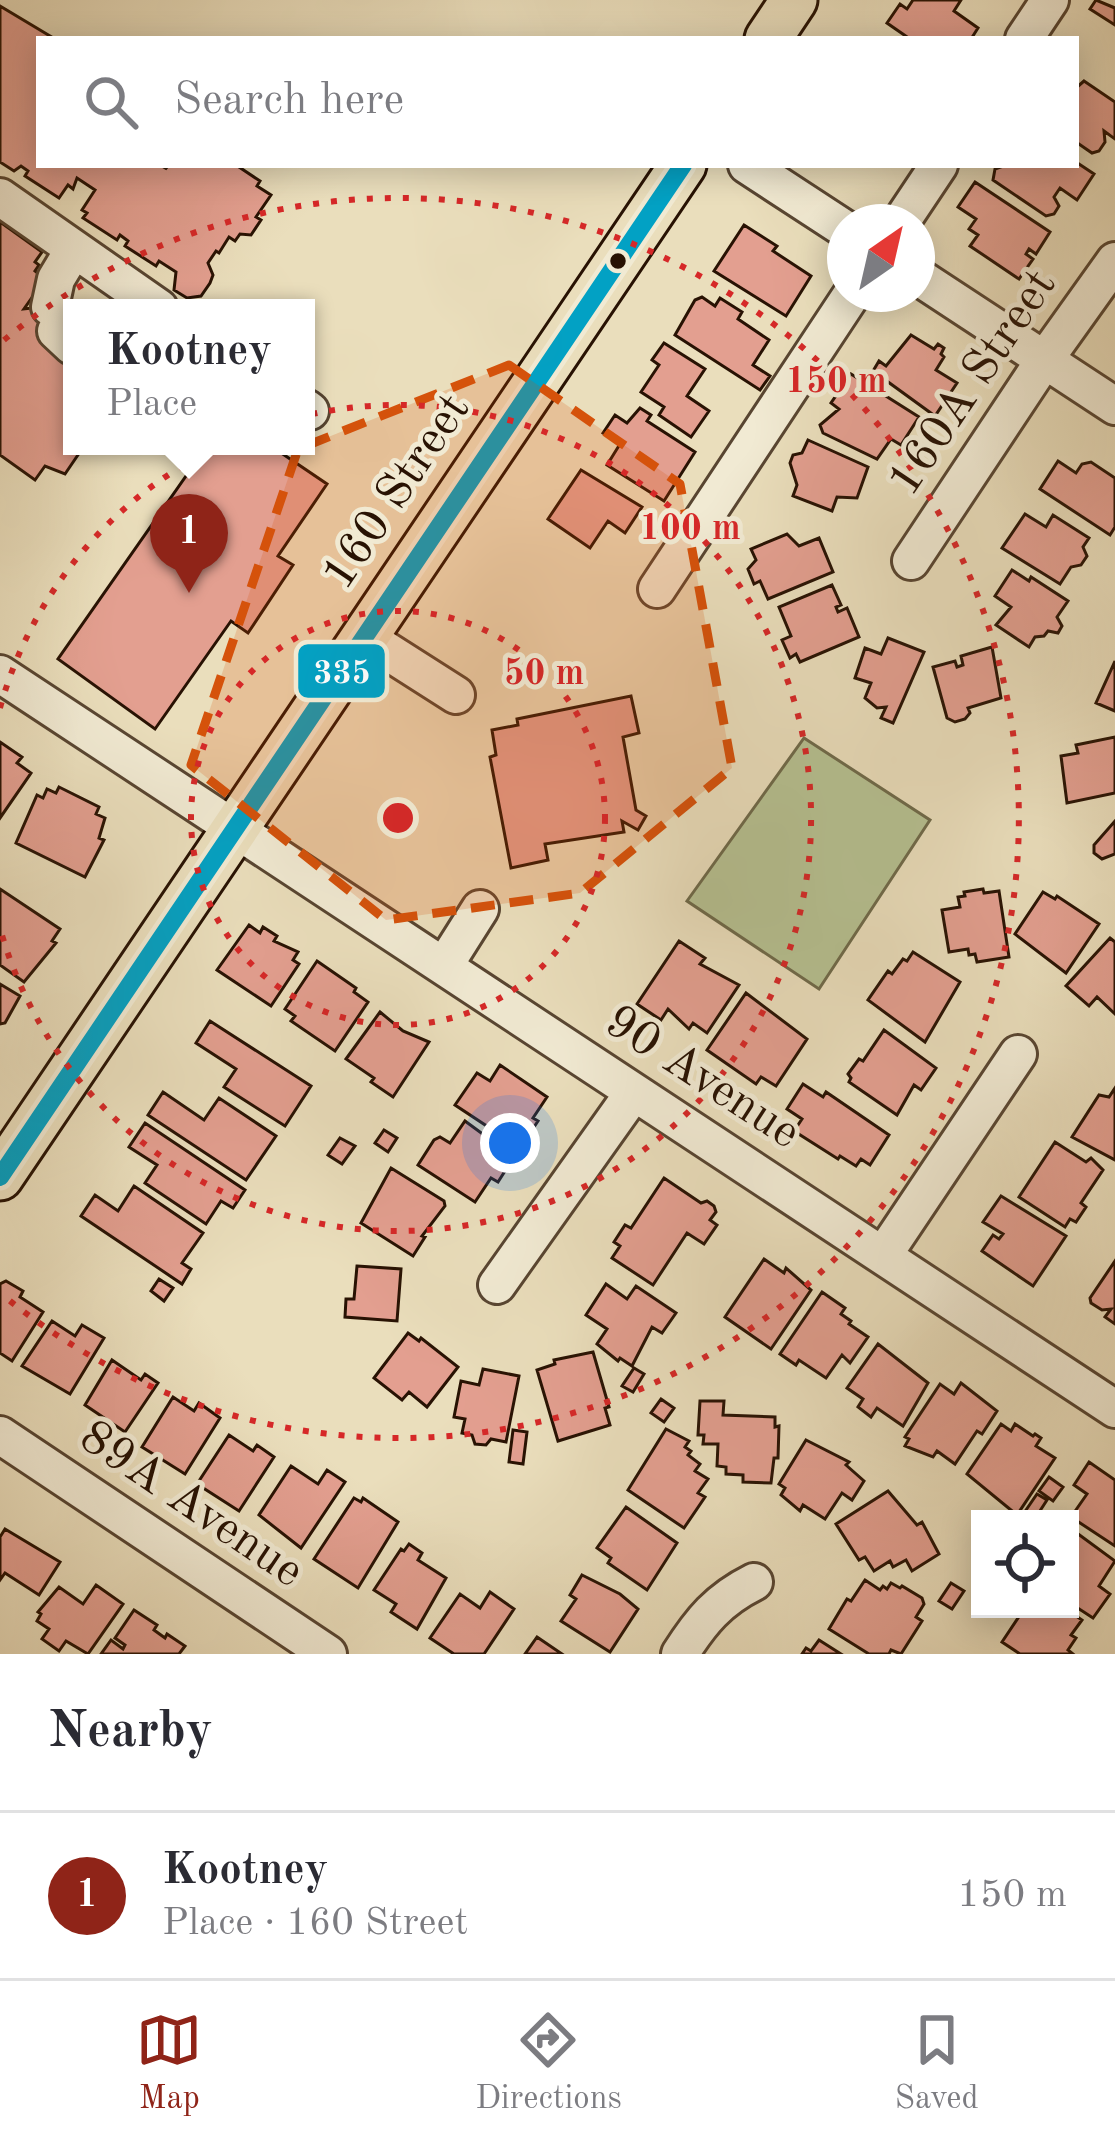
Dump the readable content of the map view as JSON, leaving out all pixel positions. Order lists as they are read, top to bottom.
{
  "streets": {
    "main road": ["160 Street"],
    "street": ["160A Street", "90 Avenue", "89A Avenue"]
  },
  "crossings": [
    ["160 Street", "90 Avenue"]
  ],
  "lines": ["transit line 335"],
  "north": "top right",
  "page": {
    "search": "Search here",
    "popup": ["Kootney", "Place"],
    "pins": "1",
    "heading": "Nearby",
    "list": [
      {
        "mark": "1",
        "name": "Kootney",
        "note": "Place · 160 Street",
        "value": "150 m"
      }
    ],
    "nav": ["Map", "Directions", "Saved"]
  },
  "rings": ["150 m", "100 m", "50 m"]
}
